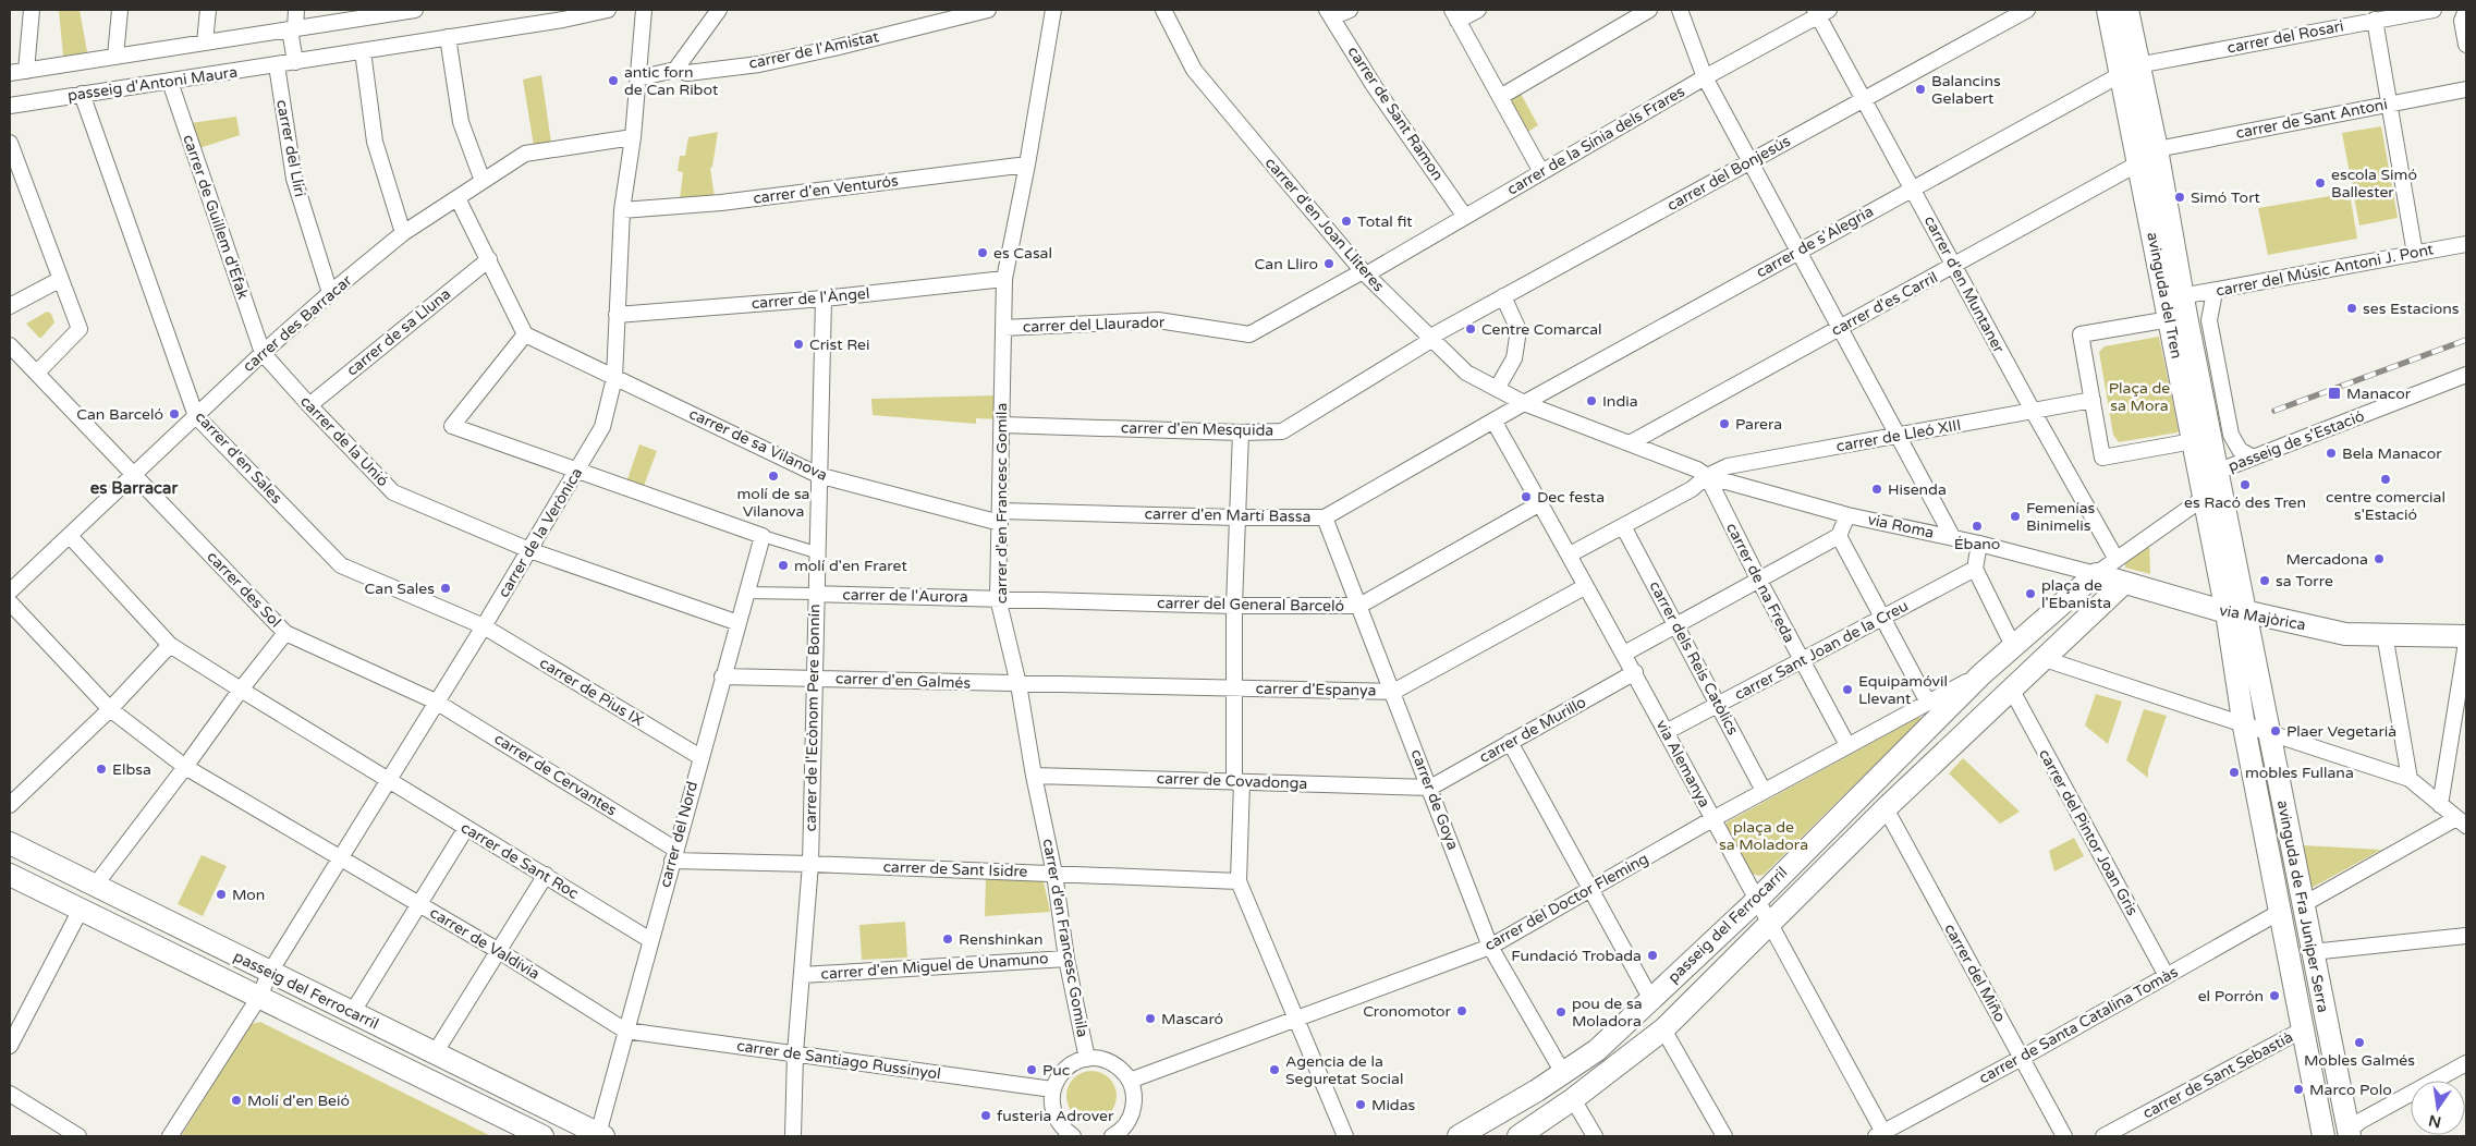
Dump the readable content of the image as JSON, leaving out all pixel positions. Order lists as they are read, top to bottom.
{
  "streets": {
    "main road": [
      "avinguda del Tren",
      "via Majòrica",
      "avinguda de Fra Juníper Serra",
      "passeig del Ferrocarril"
    ],
    "street": [
      "carrer del Rosari",
      "carrer de l'Amistat",
      "passeig d'Antoni Maura",
      "carrer de Sant Ramon",
      "carrer de Sant Antoni",
      "carrer de la Sínia dels Frares",
      "carrer del Lliri",
      "carrer del Bonjesús",
      "carrer d'en Venturós",
      "carrer de Guillem d'Efak",
      "carrer d'en Joan Lliteres",
      "carrer de s'Alegria",
      "carrer del Músic Antoni J. Pont",
      "carrer d'en Muntaner",
      "carrer de l'Àngel",
      "carrer d'es Carril",
      "carrer des Barracar",
      "carrer del Llaurador",
      "carrer de sa Lluna",
      "carrer d'en Mesquida",
      "carrer de Lleó XIII",
      "carrer de la Unió",
      "passeig de s'Estació",
      "carrer de sa Vilanova",
      "carrer d'en Sales",
      "carrer d'en Francesc Gomila",
      "carrer d'en Martí Bassa",
      "via Roma",
      "carrer de la Verònica",
      "carrer de na Freda",
      "carrer des Sol",
      "carrer de l'Aurora",
      "carrer del General Barceló",
      "carrer Sant Joan de la Creu",
      "carrer dels Reis Catòlics",
      "carrer d'en Galmés",
      "carrer d'Espanya",
      "carrer de Pius IX",
      "carrer de l'Ecònom Pere Bonnín",
      "carrer de Murillo",
      "via Alemanya",
      "carrer de Cervantes",
      "carrer de Covadonga",
      "carrer de Goya",
      "carrer del Pintor Joan Gris",
      "carrer del Nord",
      "carrer de Sant Roc",
      "carrer de Sant Isidre",
      "carrer del Doctor Fleming",
      "carrer de Valdívia",
      "carrer d'en Miguel de Unamuno",
      "carrer del Miño",
      "carrer de Santa Catalina Tomàs",
      "carrer de Santiago Russinyol",
      "carrer de Sant Sebastià"
    ]
  },
  "crossings": [
    ["carrer del Rosari", "carrer de s'Alegria"],
    ["carrer del Rosari", "avinguda del Tren"],
    ["carrer de l'Amistat", "carrer de la Verònica"],
    ["passeig d'Antoni Maura", "carrer del Lliri"],
    ["passeig d'Antoni Maura", "carrer de Guillem d'Efak"],
    ["passeig d'Antoni Maura", "carrer d'en Sales"],
    ["carrer de Sant Ramon", "carrer de la Sínia dels Frares"],
    ["carrer de Sant Antoni", "avinguda del Tren"],
    ["carrer de la Sínia dels Frares", "carrer d'en Joan Lliteres"],
    ["carrer de la Sínia dels Frares", "carrer d'en Muntaner"],
    ["carrer de la Sínia dels Frares", "carrer del Llaurador"],
    ["carrer del Lliri", "carrer des Barracar"],
    ["carrer del Bonjesús", "carrer d'en Joan Lliteres"],
    ["carrer del Bonjesús", "carrer d'en Muntaner"],
    ["carrer del Bonjesús", "carrer d'en Mesquida"],
    ["carrer d'en Venturós", "carrer d'en Francesc Gomila"],
    ["carrer d'en Venturós", "carrer de la Verònica"],
    ["carrer de Guillem d'Efak", "carrer des Barracar"],
    ["carrer de Guillem d'Efak", "carrer de la Unió"],
    ["carrer d'en Joan Lliteres", "carrer de s'Alegria"],
    ["carrer d'en Joan Lliteres", "carrer d'es Carril"],
    ["carrer d'en Joan Lliteres", "carrer del Llaurador"],
    ["carrer d'en Joan Lliteres", "carrer d'en Mesquida"],
    ["carrer d'en Joan Lliteres", "via Roma"],
    ["carrer de s'Alegria", "carrer d'en Muntaner"],
    ["carrer de s'Alegria", "avinguda del Tren"],
    ["carrer de s'Alegria", "carrer d'en Martí Bassa"],
    ["carrer de s'Alegria", "via Alemanya"],
    ["carrer del Músic Antoni J. Pont", "avinguda del Tren"],
    ["carrer d'en Muntaner", "carrer d'es Carril"],
    ["carrer d'en Muntaner", "carrer de Lleó XIII"],
    ["carrer d'en Muntaner", "passeig de s'Estació"],
    ["avinguda del Tren", "carrer d'es Carril"],
    ["avinguda del Tren", "passeig de s'Estació"],
    ["carrer de l'Àngel", "carrer d'en Francesc Gomila"],
    ["carrer de l'Àngel", "carrer de la Verònica"],
    ["carrer de l'Àngel", "carrer de l'Ecònom Pere Bonnín"],
    ["carrer d'es Carril", "via Roma"],
    ["carrer des Barracar", "carrer de la Unió"],
    ["carrer des Barracar", "carrer d'en Sales"],
    ["carrer des Barracar", "carrer de la Verònica"],
    ["carrer des Barracar", "carrer des Sol"],
    ["carrer des Barracar", "carrer de Sant Roc"],
    ["carrer del Llaurador", "carrer d'en Francesc Gomila"],
    ["carrer de sa Lluna", "carrer de la Unió"],
    ["carrer d'en Mesquida", "carrer d'en Francesc Gomila"],
    ["carrer de Lleó XIII", "via Roma"],
    ["carrer de Lleó XIII", "carrer de na Freda"],
    ["carrer de Lleó XIII", "carrer dels Reis Catòlics"],
    ["carrer de Lleó XIII", "via Alemanya"],
    ["carrer de la Unió", "carrer de la Verònica"],
    ["carrer de la Unió", "carrer del Nord"],
    ["passeig de s'Estació", "via Roma"],
    ["passeig de s'Estació", "via Majòrica"],
    ["passeig de s'Estació", "passeig del Ferrocarril"],
    ["carrer de sa Vilanova", "carrer d'en Francesc Gomila"],
    ["carrer de sa Vilanova", "carrer d'en Martí Bassa"],
    ["carrer de sa Vilanova", "carrer de la Verònica"],
    ["carrer de sa Vilanova", "carrer de l'Ecònom Pere Bonnín"],
    ["carrer d'en Sales", "carrer de la Verònica"],
    ["carrer d'en Sales", "carrer de Pius IX"],
    ["carrer d'en Francesc Gomila", "carrer d'en Martí Bassa"],
    ["carrer d'en Francesc Gomila", "carrer de l'Aurora"],
    ["carrer d'en Francesc Gomila", "carrer del General Barceló"],
    ["carrer d'en Francesc Gomila", "carrer d'en Galmés"],
    ["carrer d'en Francesc Gomila", "carrer d'Espanya"],
    ["carrer d'en Francesc Gomila", "carrer de Covadonga"],
    ["carrer d'en Francesc Gomila", "carrer de Sant Isidre"],
    ["carrer d'en Francesc Gomila", "carrer d'en Miguel de Unamuno"],
    ["carrer d'en Martí Bassa", "via Alemanya"],
    ["carrer d'en Martí Bassa", "carrer de Goya"],
    ["via Roma", "carrer de na Freda"],
    ["via Roma", "via Majòrica"],
    ["via Roma", "passeig del Ferrocarril"],
    ["carrer de la Verònica", "carrer des Sol"],
    ["carrer de la Verònica", "carrer de Pius IX"],
    ["carrer de la Verònica", "carrer de Cervantes"],
    ["carrer de la Verònica", "carrer de Sant Roc"],
    ["carrer de la Verònica", "passeig del Ferrocarril"],
    ["carrer de la Verònica", "carrer de Valdívia"],
    ["carrer de na Freda", "carrer Sant Joan de la Creu"],
    ["carrer de na Freda", "carrer del Doctor Fleming"],
    ["carrer des Sol", "carrer de Cervantes"],
    ["carrer de l'Aurora", "carrer del General Barceló"],
    ["carrer de l'Aurora", "carrer de l'Ecònom Pere Bonnín"],
    ["carrer de l'Aurora", "carrer del Nord"],
    ["carrer del General Barceló", "via Alemanya"],
    ["carrer del General Barceló", "carrer de Goya"],
    ["via Majòrica", "avinguda de Fra Juníper Serra"],
    ["via Majòrica", "passeig del Ferrocarril"],
    ["carrer Sant Joan de la Creu", "carrer dels Reis Catòlics"],
    ["carrer Sant Joan de la Creu", "via Alemanya"],
    ["carrer dels Reis Catòlics", "carrer del Doctor Fleming"],
    ["carrer d'en Galmés", "carrer d'Espanya"],
    ["carrer d'en Galmés", "carrer de l'Ecònom Pere Bonnín"],
    ["carrer d'en Galmés", "carrer del Nord"],
    ["carrer d'Espanya", "via Alemanya"],
    ["carrer d'Espanya", "carrer de Goya"],
    ["carrer de Pius IX", "carrer del Nord"],
    ["carrer de l'Ecònom Pere Bonnín", "carrer de Sant Isidre"],
    ["carrer de l'Ecònom Pere Bonnín", "carrer d'en Miguel de Unamuno"],
    ["carrer de l'Ecònom Pere Bonnín", "carrer de Santiago Russinyol"],
    ["carrer de Murillo", "via Alemanya"],
    ["carrer de Murillo", "carrer de Covadonga"],
    ["carrer de Murillo", "carrer de Goya"],
    ["via Alemanya", "carrer del Doctor Fleming"],
    ["via Alemanya", "passeig del Ferrocarril"],
    ["via Alemanya", "carrer de Santa Catalina Tomàs"],
    ["carrer de Cervantes", "carrer del Nord"],
    ["carrer de Cervantes", "carrer de Sant Isidre"],
    ["carrer de Covadonga", "carrer de Goya"],
    ["carrer de Goya", "carrer del Doctor Fleming"],
    ["carrer de Goya", "passeig del Ferrocarril"],
    ["carrer del Pintor Joan Gris", "passeig del Ferrocarril"],
    ["carrer del Pintor Joan Gris", "carrer de Santa Catalina Tomàs"],
    ["carrer del Nord", "carrer de Sant Roc"],
    ["carrer del Nord", "carrer de Sant Isidre"],
    ["carrer del Nord", "passeig del Ferrocarril"],
    ["carrer del Nord", "carrer de Valdívia"],
    ["carrer del Nord", "carrer de Santiago Russinyol"],
    ["carrer del Doctor Fleming", "passeig del Ferrocarril"],
    ["avinguda de Fra Juníper Serra", "carrer de Santa Catalina Tomàs"],
    ["avinguda de Fra Juníper Serra", "carrer de Sant Sebastià"],
    ["passeig del Ferrocarril", "carrer del Miño"],
    ["carrer de Valdívia", "carrer de Santiago Russinyol"],
    ["carrer del Miño", "carrer de Santa Catalina Tomàs"]
  ],
  "districts": ["es Barracar"],
  "parks": ["Plaça de sa Mora", "plaça de sa Moladora"],
  "places": {
    "other": [
      "antic forn de Can Ribot",
      "Balancins Gelabert",
      "escola Simó Ballester",
      "Simó Tort",
      "Total fit",
      "es Casal",
      "Can Lliro",
      "ses Estacions",
      "Centre Comarcal",
      "Crist Rei",
      "India",
      "Can Barceló",
      "Parera",
      "Bela Manacor",
      "molí de sa Vilanova",
      "centre comercial s'Estació",
      "es Racó des Tren",
      "Hisenda",
      "Dec festa",
      "Femenías Binimelis",
      "Ébano",
      "Mercadona",
      "molí d'en Fraret",
      "sa Torre",
      "Can Sales",
      "plaça de l'Ebanista",
      "Equipamóvil Llevant",
      "Plaer Vegetarià",
      "Elbsa",
      "mobles Fullana",
      "Mon",
      "Renshinkan",
      "Fundació Trobada",
      "el Porrón",
      "Cronomotor",
      "pou de sa Moladora",
      "Mascaró",
      "Mobles Galmés",
      "Puc",
      "Agencia de la Seguretat Social",
      "Marco Polo",
      "Molí d'en Beió",
      "Midas",
      "fusteria Adrover"
    ],
    "transit": ["Manacor"]
  },
  "north": "bottom"
}
